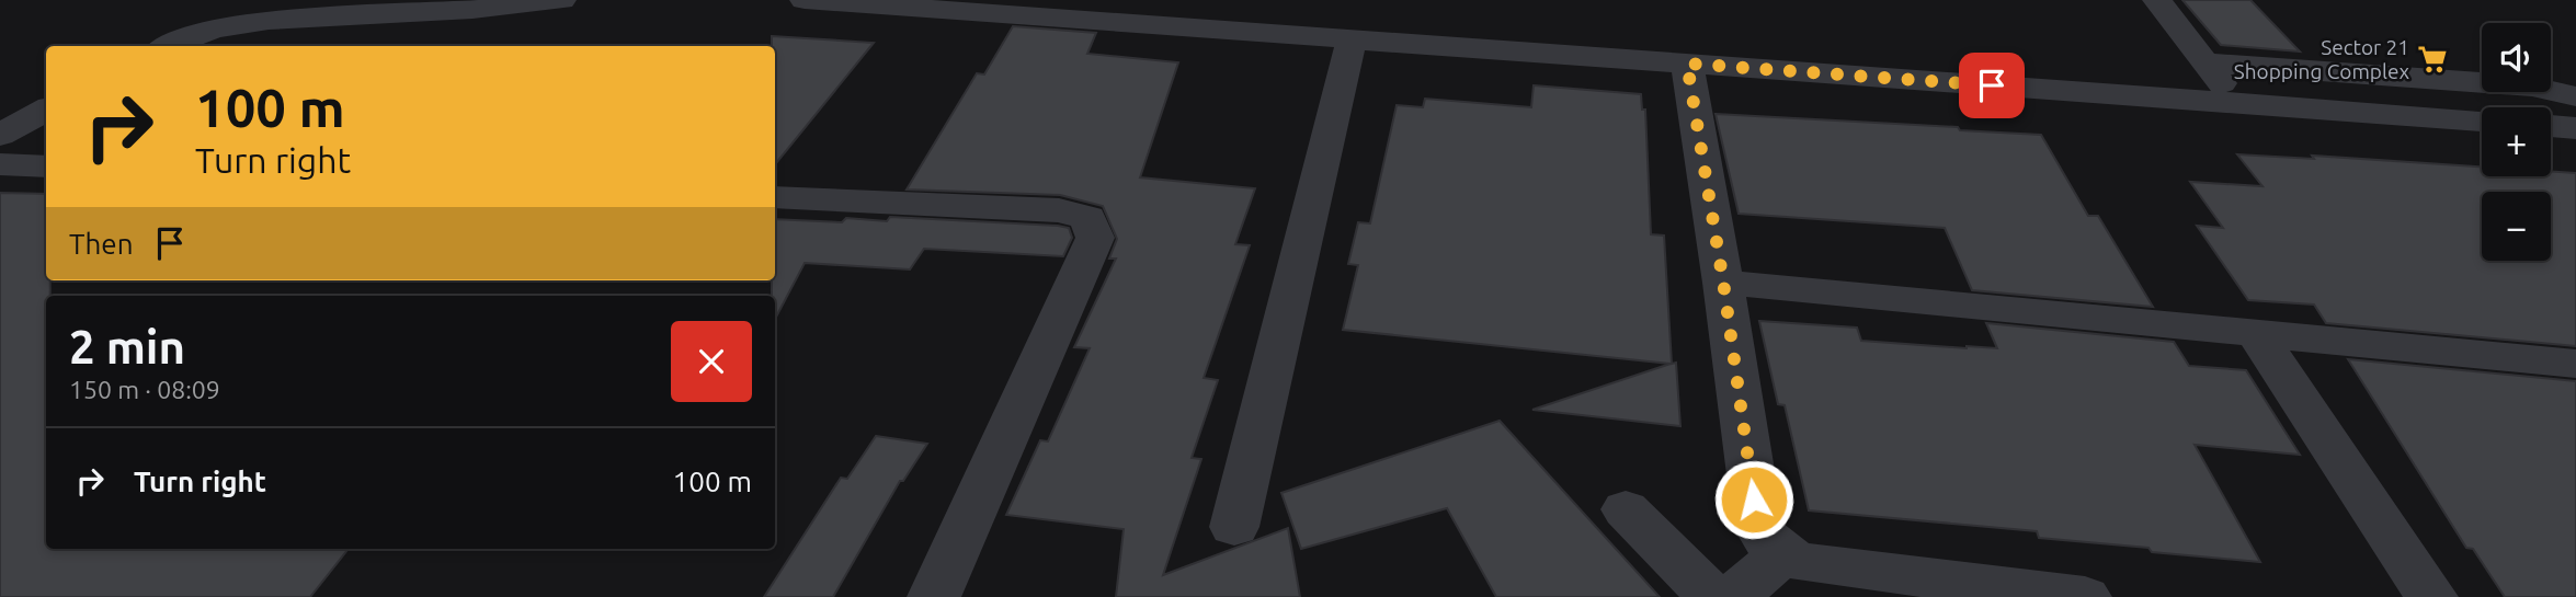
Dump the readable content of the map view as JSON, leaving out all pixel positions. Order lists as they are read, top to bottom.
{
  "places": {
    "supermarket": ["Sector 21 Shopping Complex"]
  },
  "page": {
    "map_buttons": ["+", "−"],
    "turn": ["100 m", "Turn right"],
    "then": "Then",
    "heading": ["2 min", "150 m · 08:09"],
    "list": [
      {
        "name": "Turn right",
        "value": "100 m"
      }
    ]
  }
}
